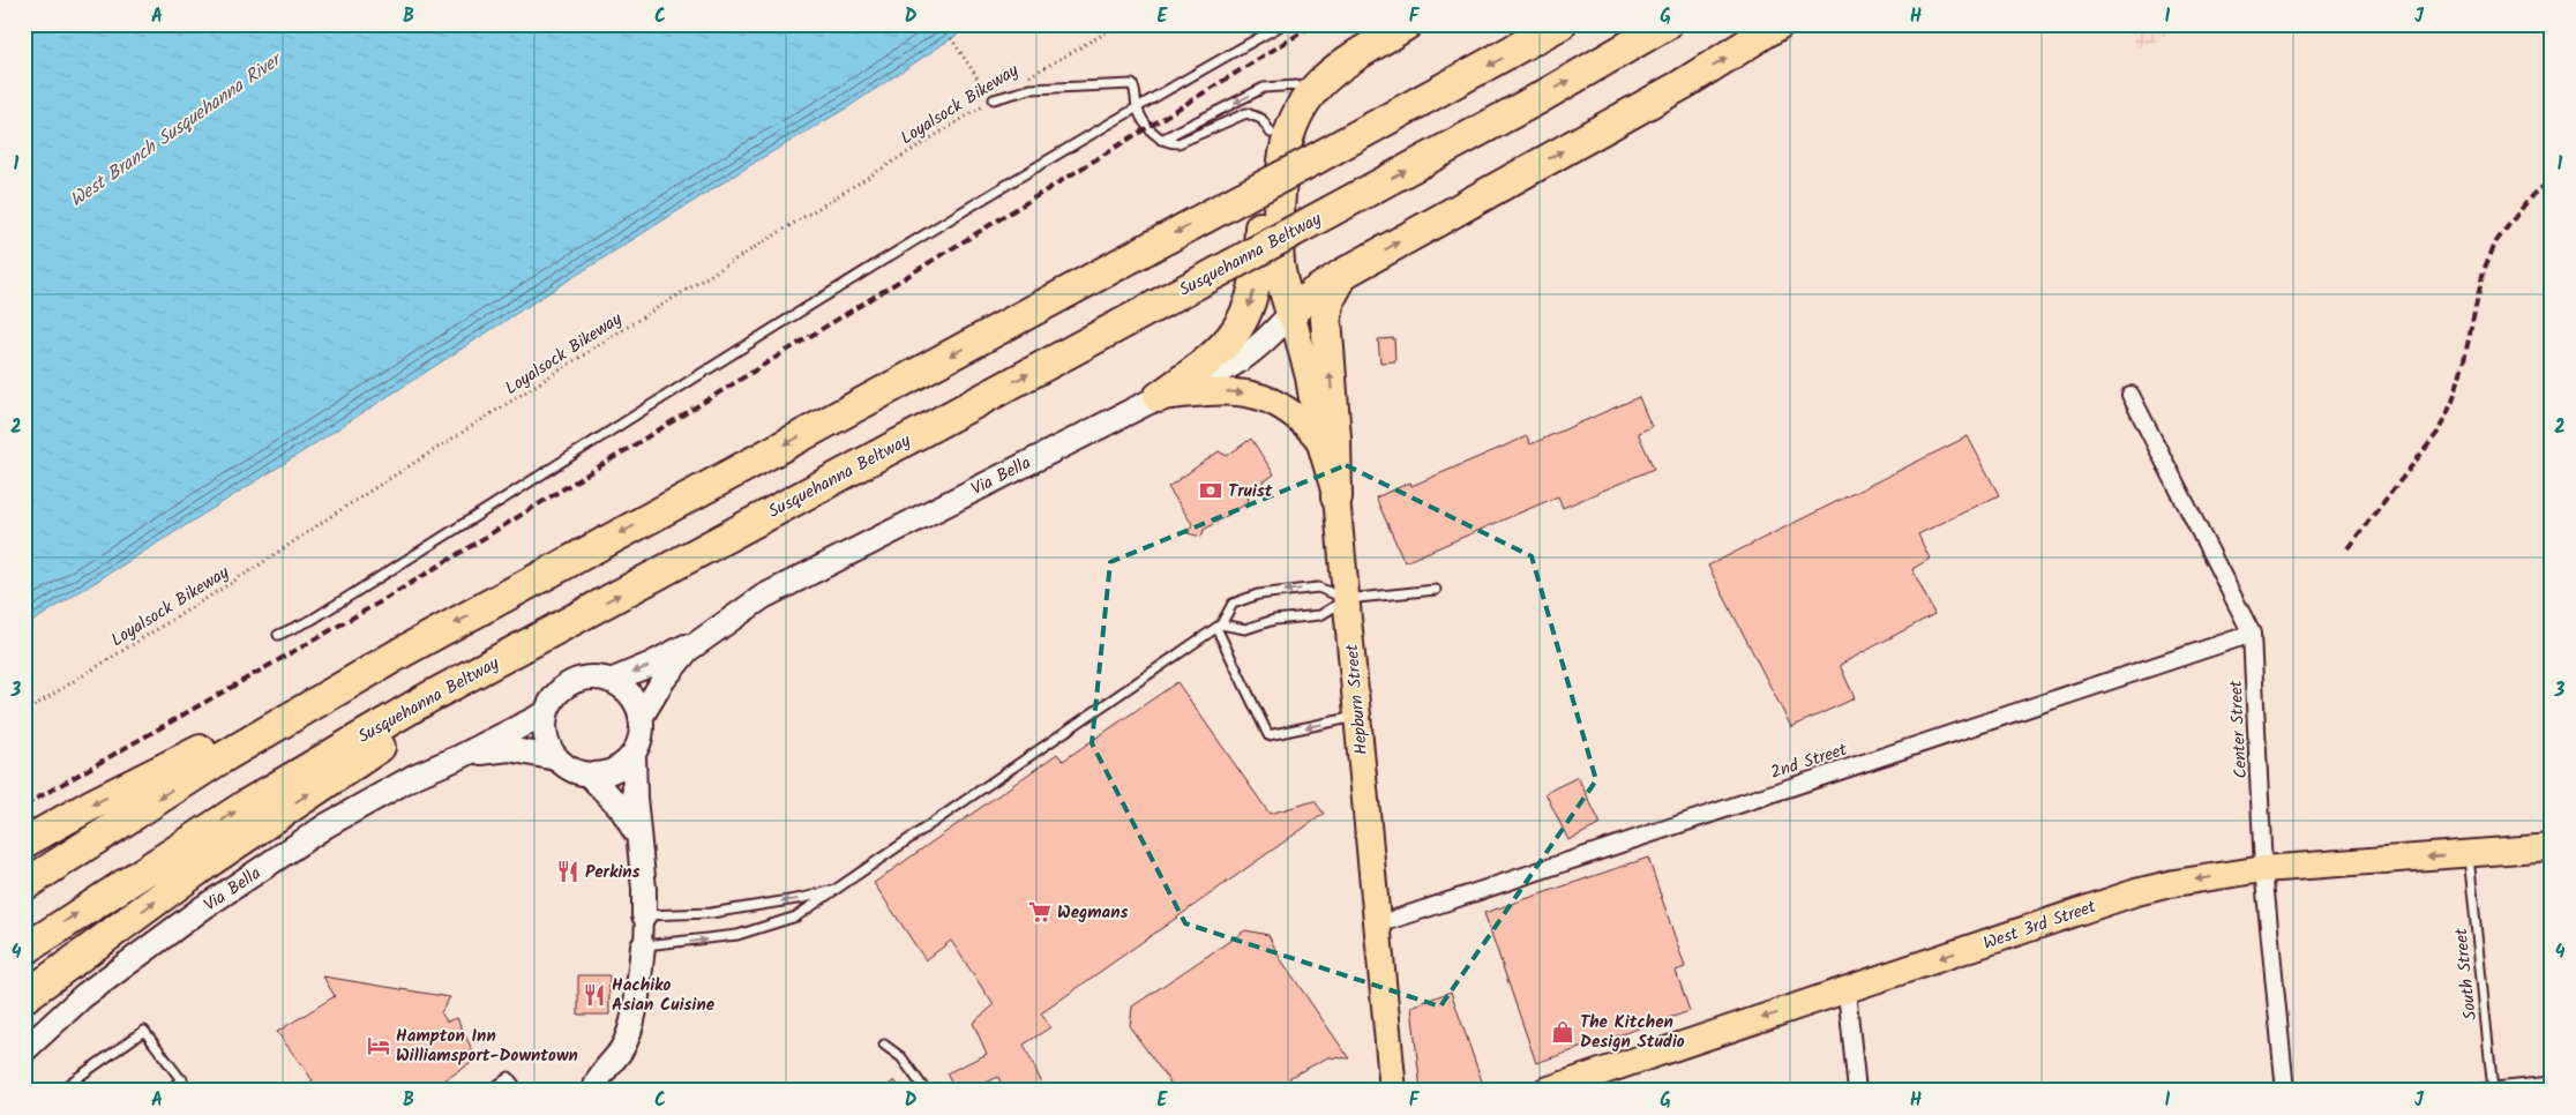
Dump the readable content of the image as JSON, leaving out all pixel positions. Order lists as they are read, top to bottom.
{
  "streets": {
    "highway": ["Susquehanna Beltway"],
    "main road": ["Via Bella", "Hepburn Street", "West 3rd Street"],
    "street": ["Center Street", "2nd Street"],
    "lane": ["South Street"],
    "path": ["Loyalsock Bikeway"]
  },
  "crossings": [
    ["Via Bella", "Hepburn Street"],
    ["Hepburn Street", "2nd Street"],
    ["Center Street", "2nd Street"],
    ["Center Street", "West 3rd Street"],
    ["West 3rd Street", "South Street"]
  ],
  "one_way": ["West 3rd Street"],
  "water": ["West Branch Susquehanna River"],
  "places": {
    "bank": ["Truist"],
    "restaurant": ["Perkins", "Hachiko Asian Cuisine"],
    "supermarket": ["Wegmans"],
    "shop": ["The Kitchen Design Studio"],
    "hotel": ["Hampton Inn Williamsport-Downtown"]
  },
  "grid": {
    "columns": [
      "A",
      "B",
      "C",
      "D",
      "E",
      "F",
      "G",
      "H",
      "I",
      "J"
    ],
    "rows": [
      "1",
      "2",
      "3",
      "4"
    ]
  }
}
